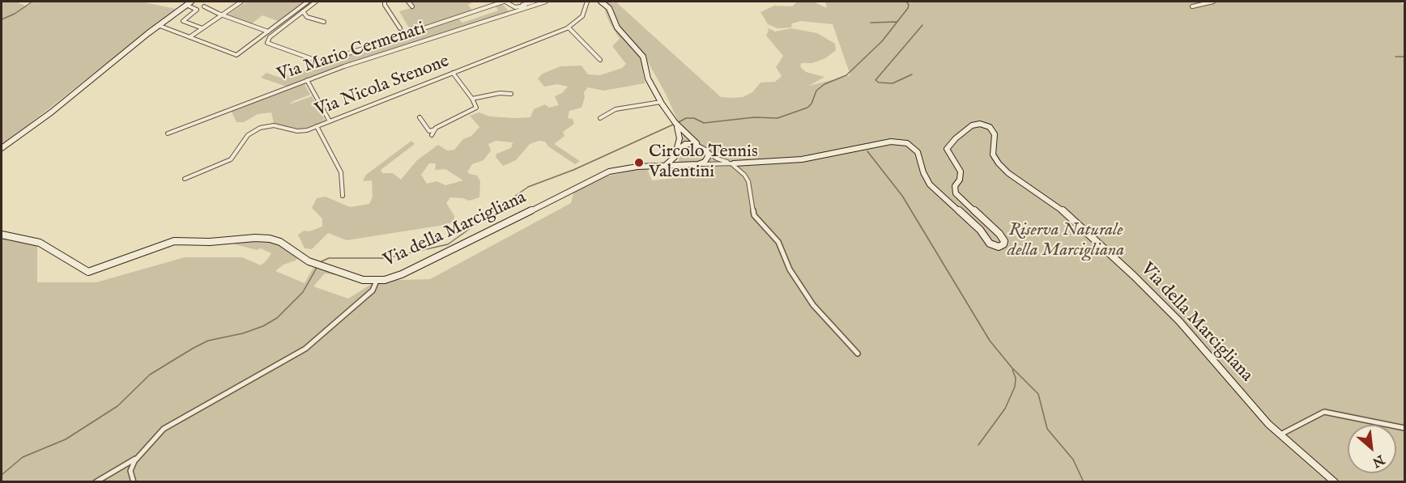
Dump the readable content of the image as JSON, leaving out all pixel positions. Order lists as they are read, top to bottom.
{
  "streets": {
    "street": ["Via Mario Cermenati", "Via Nicola Stenone", "Via della Marcigliana"]
  },
  "parks": ["Riserva Naturale della Marcigliana"],
  "places": ["Circolo Tennis Valentini"],
  "north": "bottom right"
}
